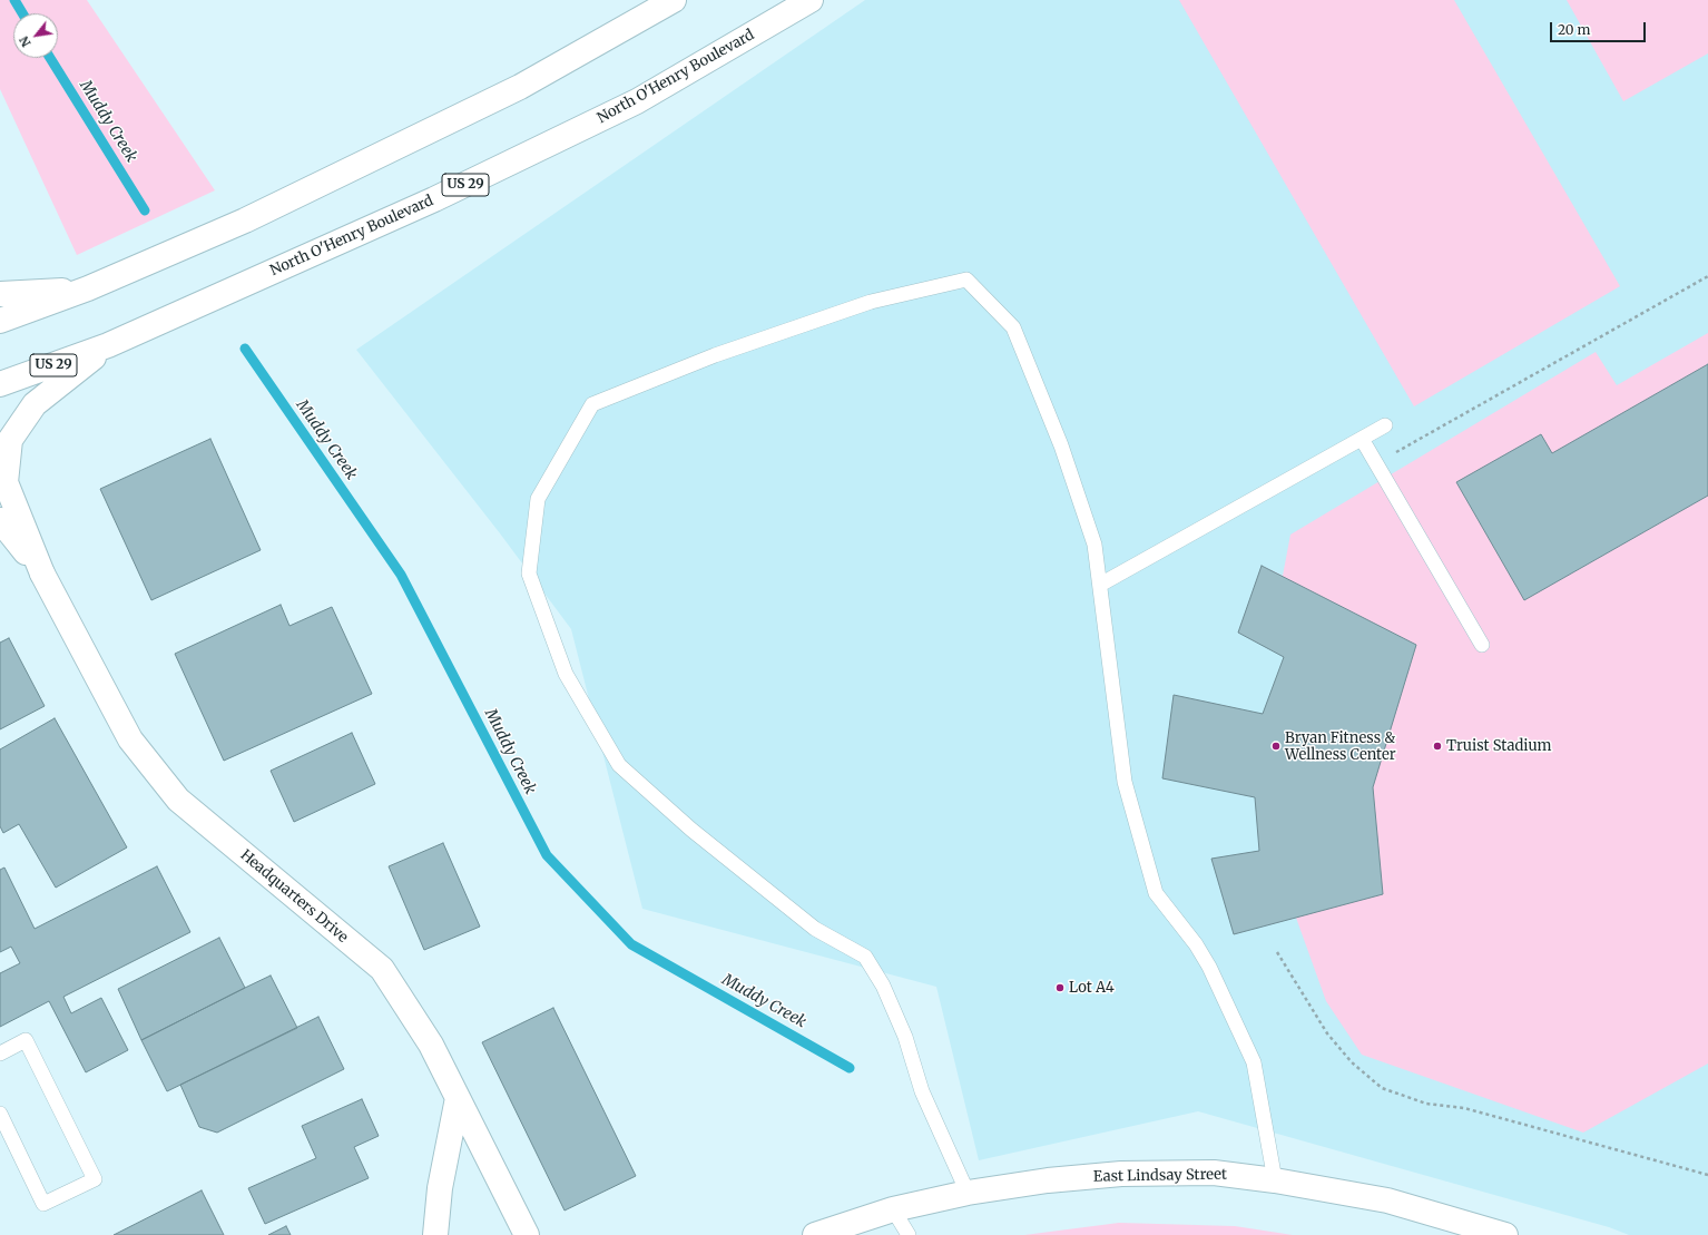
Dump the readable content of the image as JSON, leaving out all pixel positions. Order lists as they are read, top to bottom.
{
  "streets": {
    "main road": [
      "North O'Henry Boulevard",
      "US 29",
      "Headquarters Drive",
      "East Lindsay Street"
    ]
  },
  "water": ["Muddy Creek"],
  "places": ["Bryan Fitness & Wellness Center", "Truist Stadium", "Lot A4"],
  "scale_bar": "20 m",
  "north": "bottom left"
}
